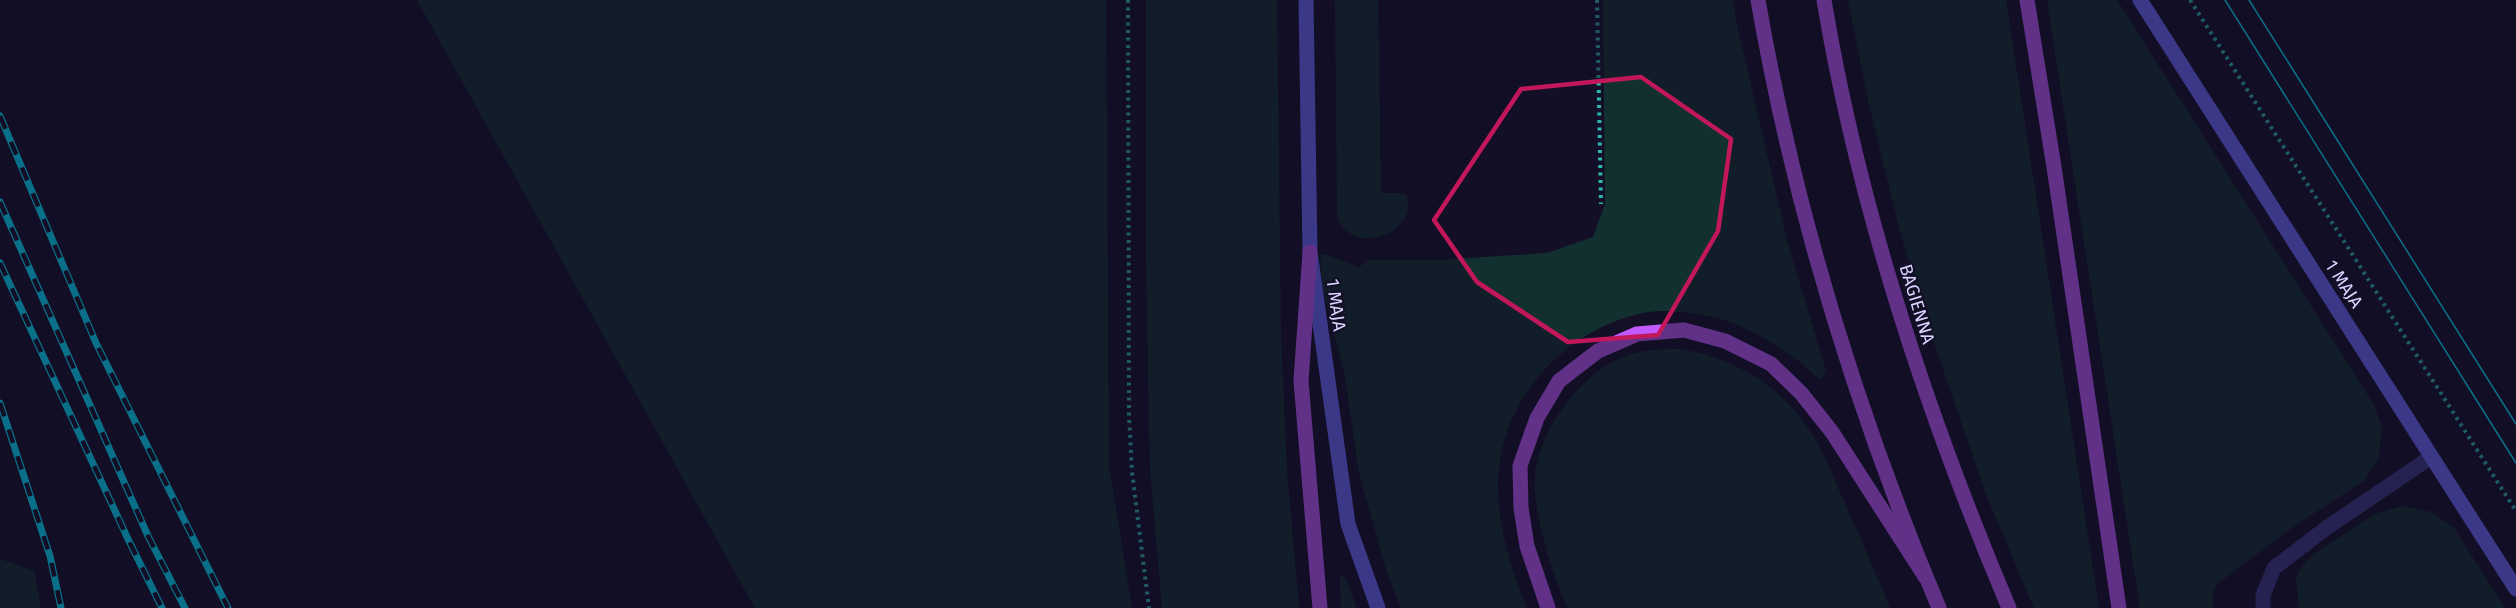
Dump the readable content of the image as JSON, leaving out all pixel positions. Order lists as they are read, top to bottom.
{
  "streets": {
    "main road": ["BAGIENNA"],
    "street": ["1 MAJA"]
  }
}
